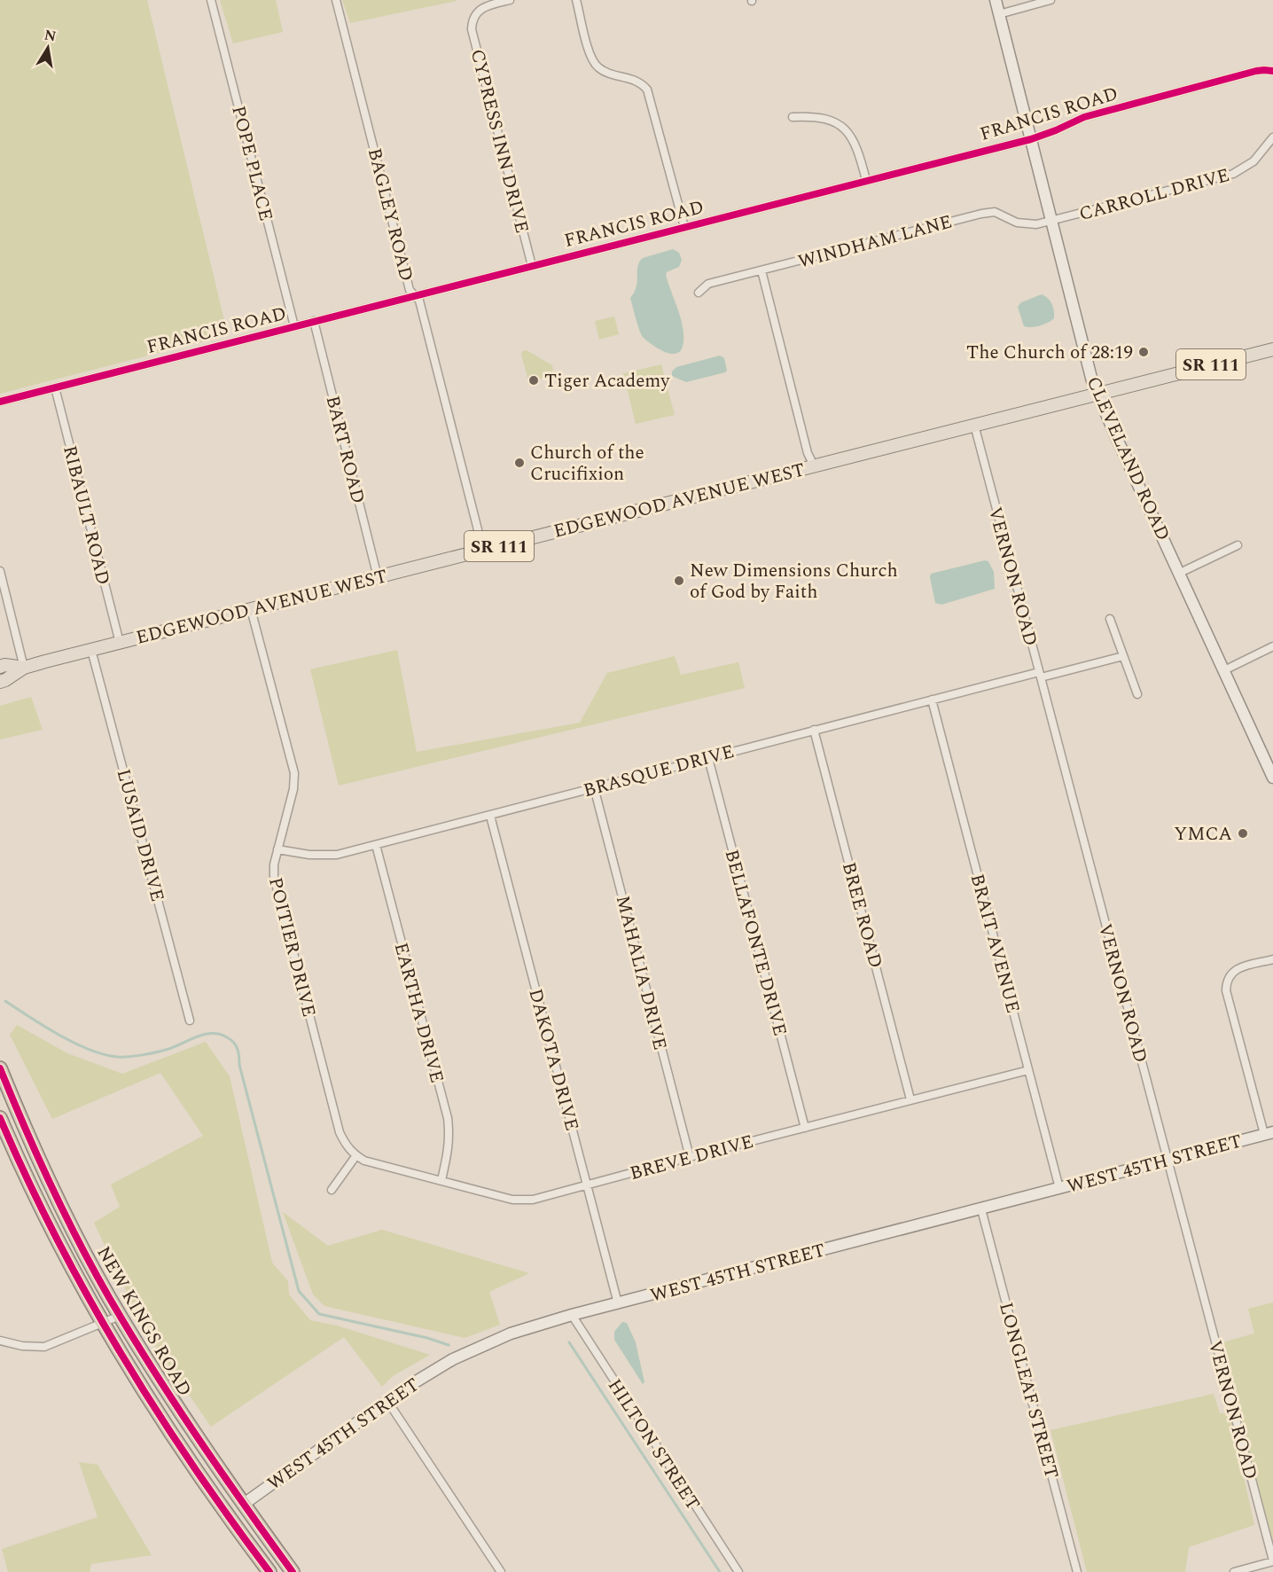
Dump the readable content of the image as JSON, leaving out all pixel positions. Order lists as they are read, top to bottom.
{
  "streets": {
    "highway": ["NEW KINGS ROAD"],
    "main road": ["SR 111", "EDGEWOOD AVENUE WEST"],
    "street": [
      "FRANCIS ROAD",
      "CYPRESS INN DRIVE",
      "POPE PLACE",
      "CARROLL DRIVE",
      "BAGLEY ROAD",
      "WINDHAM LANE",
      "BART ROAD",
      "CLEVELAND ROAD",
      "RIBAULT ROAD",
      "VERNON ROAD",
      "BRASQUE DRIVE",
      "LUSAID DRIVE",
      "BREE ROAD",
      "BELLAFONTE DRIVE",
      "BRAIT AVENUE",
      "POITIER DRIVE",
      "MAHALIA DRIVE",
      "EARTHA DRIVE",
      "DAKOTA DRIVE",
      "BREVE DRIVE",
      "WEST 45TH STREET",
      "LONGLEAF STREET",
      "HILTON STREET"
    ]
  },
  "crossings": [
    ["FRANCIS ROAD", "CYPRESS INN DRIVE"],
    ["FRANCIS ROAD", "POPE PLACE"],
    ["FRANCIS ROAD", "BAGLEY ROAD"],
    ["FRANCIS ROAD", "BART ROAD"],
    ["FRANCIS ROAD", "CLEVELAND ROAD"],
    ["FRANCIS ROAD", "RIBAULT ROAD"],
    ["CARROLL DRIVE", "WINDHAM LANE"],
    ["CARROLL DRIVE", "CLEVELAND ROAD"],
    ["BAGLEY ROAD", "EDGEWOOD AVENUE WEST"],
    ["WINDHAM LANE", "CLEVELAND ROAD"],
    ["BART ROAD", "EDGEWOOD AVENUE WEST"],
    ["CLEVELAND ROAD", "EDGEWOOD AVENUE WEST"],
    ["EDGEWOOD AVENUE WEST", "RIBAULT ROAD"],
    ["EDGEWOOD AVENUE WEST", "VERNON ROAD"],
    ["EDGEWOOD AVENUE WEST", "LUSAID DRIVE"],
    ["EDGEWOOD AVENUE WEST", "POITIER DRIVE"],
    ["VERNON ROAD", "BRASQUE DRIVE"],
    ["VERNON ROAD", "WEST 45TH STREET"],
    ["BRASQUE DRIVE", "BREE ROAD"],
    ["BRASQUE DRIVE", "BELLAFONTE DRIVE"],
    ["BRASQUE DRIVE", "BRAIT AVENUE"],
    ["BRASQUE DRIVE", "POITIER DRIVE"],
    ["BRASQUE DRIVE", "MAHALIA DRIVE"],
    ["BRASQUE DRIVE", "EARTHA DRIVE"],
    ["BRASQUE DRIVE", "DAKOTA DRIVE"],
    ["BREE ROAD", "BREVE DRIVE"],
    ["BELLAFONTE DRIVE", "BREVE DRIVE"],
    ["BRAIT AVENUE", "BREVE DRIVE"],
    ["BRAIT AVENUE", "WEST 45TH STREET"],
    ["POITIER DRIVE", "BREVE DRIVE"],
    ["MAHALIA DRIVE", "BREVE DRIVE"],
    ["EARTHA DRIVE", "BREVE DRIVE"],
    ["DAKOTA DRIVE", "BREVE DRIVE"],
    ["DAKOTA DRIVE", "WEST 45TH STREET"],
    ["WEST 45TH STREET", "NEW KINGS ROAD"],
    ["WEST 45TH STREET", "LONGLEAF STREET"],
    ["WEST 45TH STREET", "HILTON STREET"]
  ],
  "places": [
    "The Church of 28:19",
    "Tiger Academy",
    "Church of the Crucifixion",
    "New Dimensions Church of God by Faith",
    "YMCA"
  ],
  "north": "top"
}
